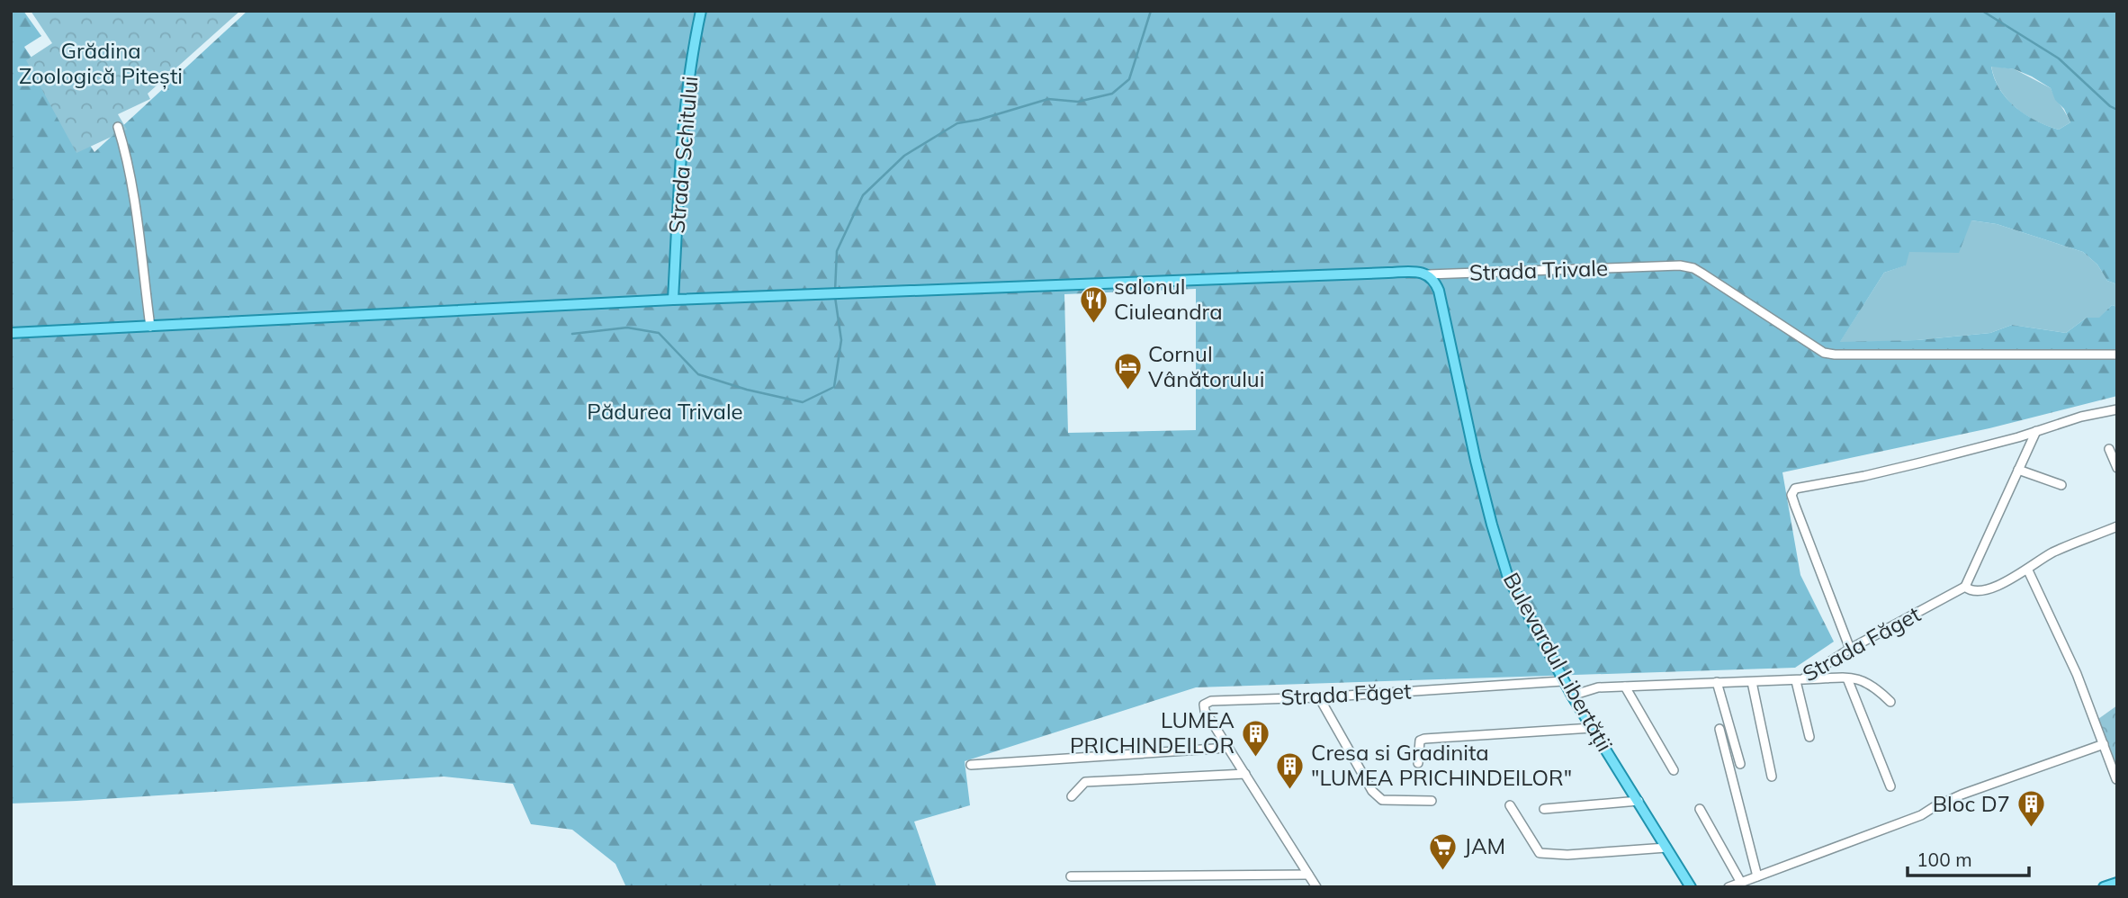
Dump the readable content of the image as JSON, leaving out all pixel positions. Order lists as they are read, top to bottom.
{
  "streets": {
    "main road": ["Strada Schitului", "Strada Trivale", "Bulevardul Libertății"],
    "street": ["Strada Făget"]
  },
  "crossings": [
    ["Strada Schitului", "Strada Trivale"],
    ["Strada Trivale", "Bulevardul Libertății"],
    ["Strada Făget", "Bulevardul Libertății"]
  ],
  "parks": ["Grădina Zoologică Pitești", "Pădurea Trivale"],
  "places": {
    "restaurant": ["salonul Ciuleandra"],
    "hotel": ["Cornul Vânătorului"],
    "building": ["LUMEA PRICHINDEILOR", "Cresa si Gradinita \"LUMEA PRICHINDEILOR\"", "Bloc D7"],
    "supermarket": ["JAM"]
  },
  "scale_bar": "100 m"
}
